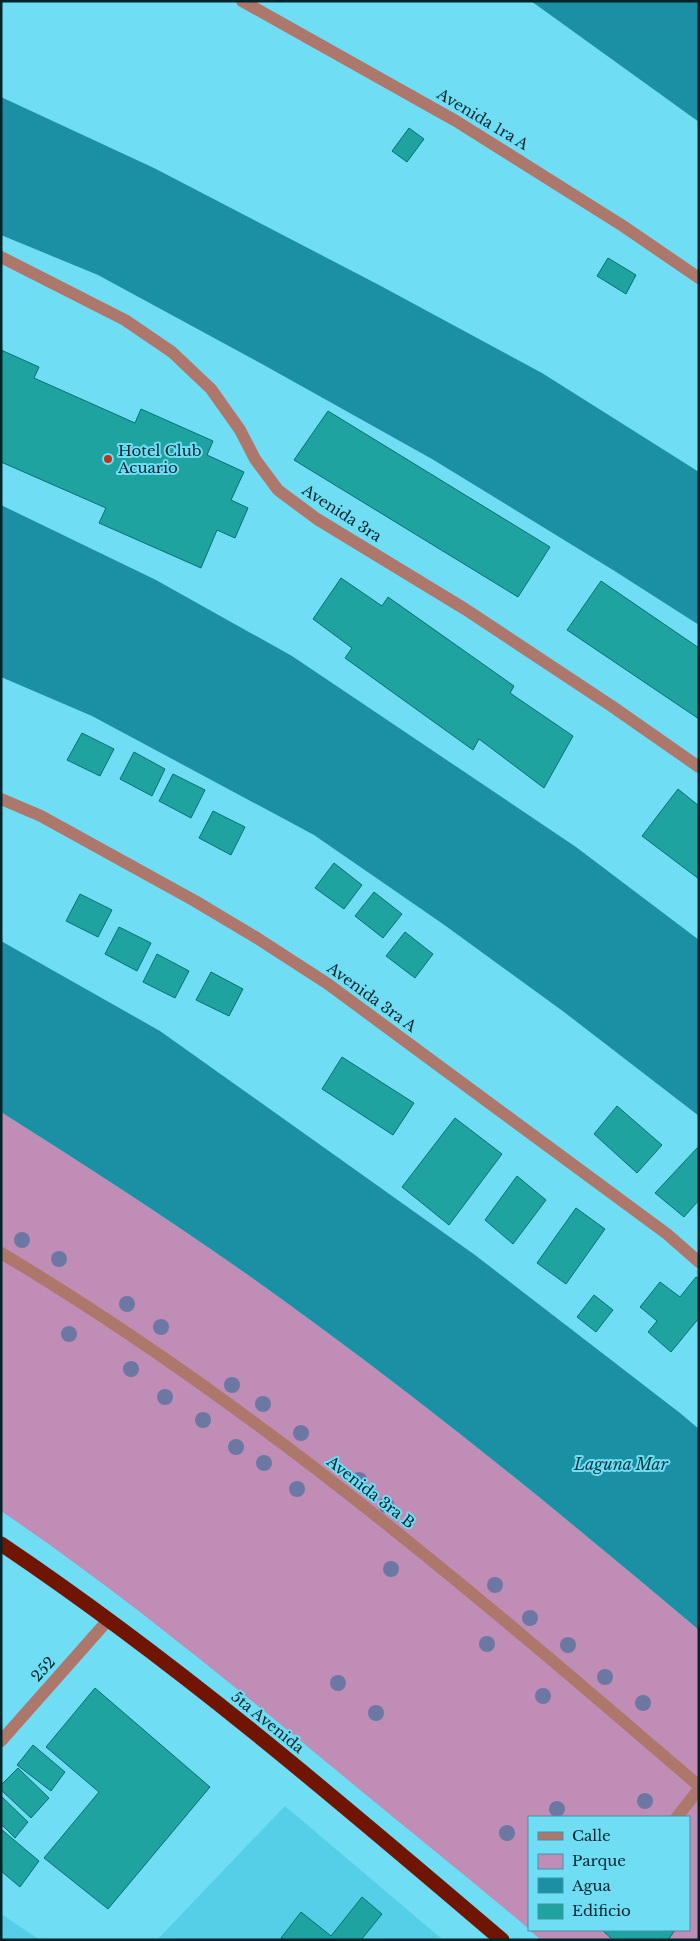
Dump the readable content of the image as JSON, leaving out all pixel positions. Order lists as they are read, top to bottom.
{
  "streets": {
    "highway": ["5ta Avenida"],
    "street": [
      "Avenida 1ra A",
      "Avenida 3ra",
      "Avenida 3ra A",
      "Avenida 3ra B",
      "252"
    ]
  },
  "crossings": [
    ["252", "5ta Avenida"]
  ],
  "water": ["Laguna Mar"],
  "places": ["Hotel Club Acuario"],
  "legend": [
    "Calle",
    "Parque",
    "Agua",
    "Edificio"
  ]
}
